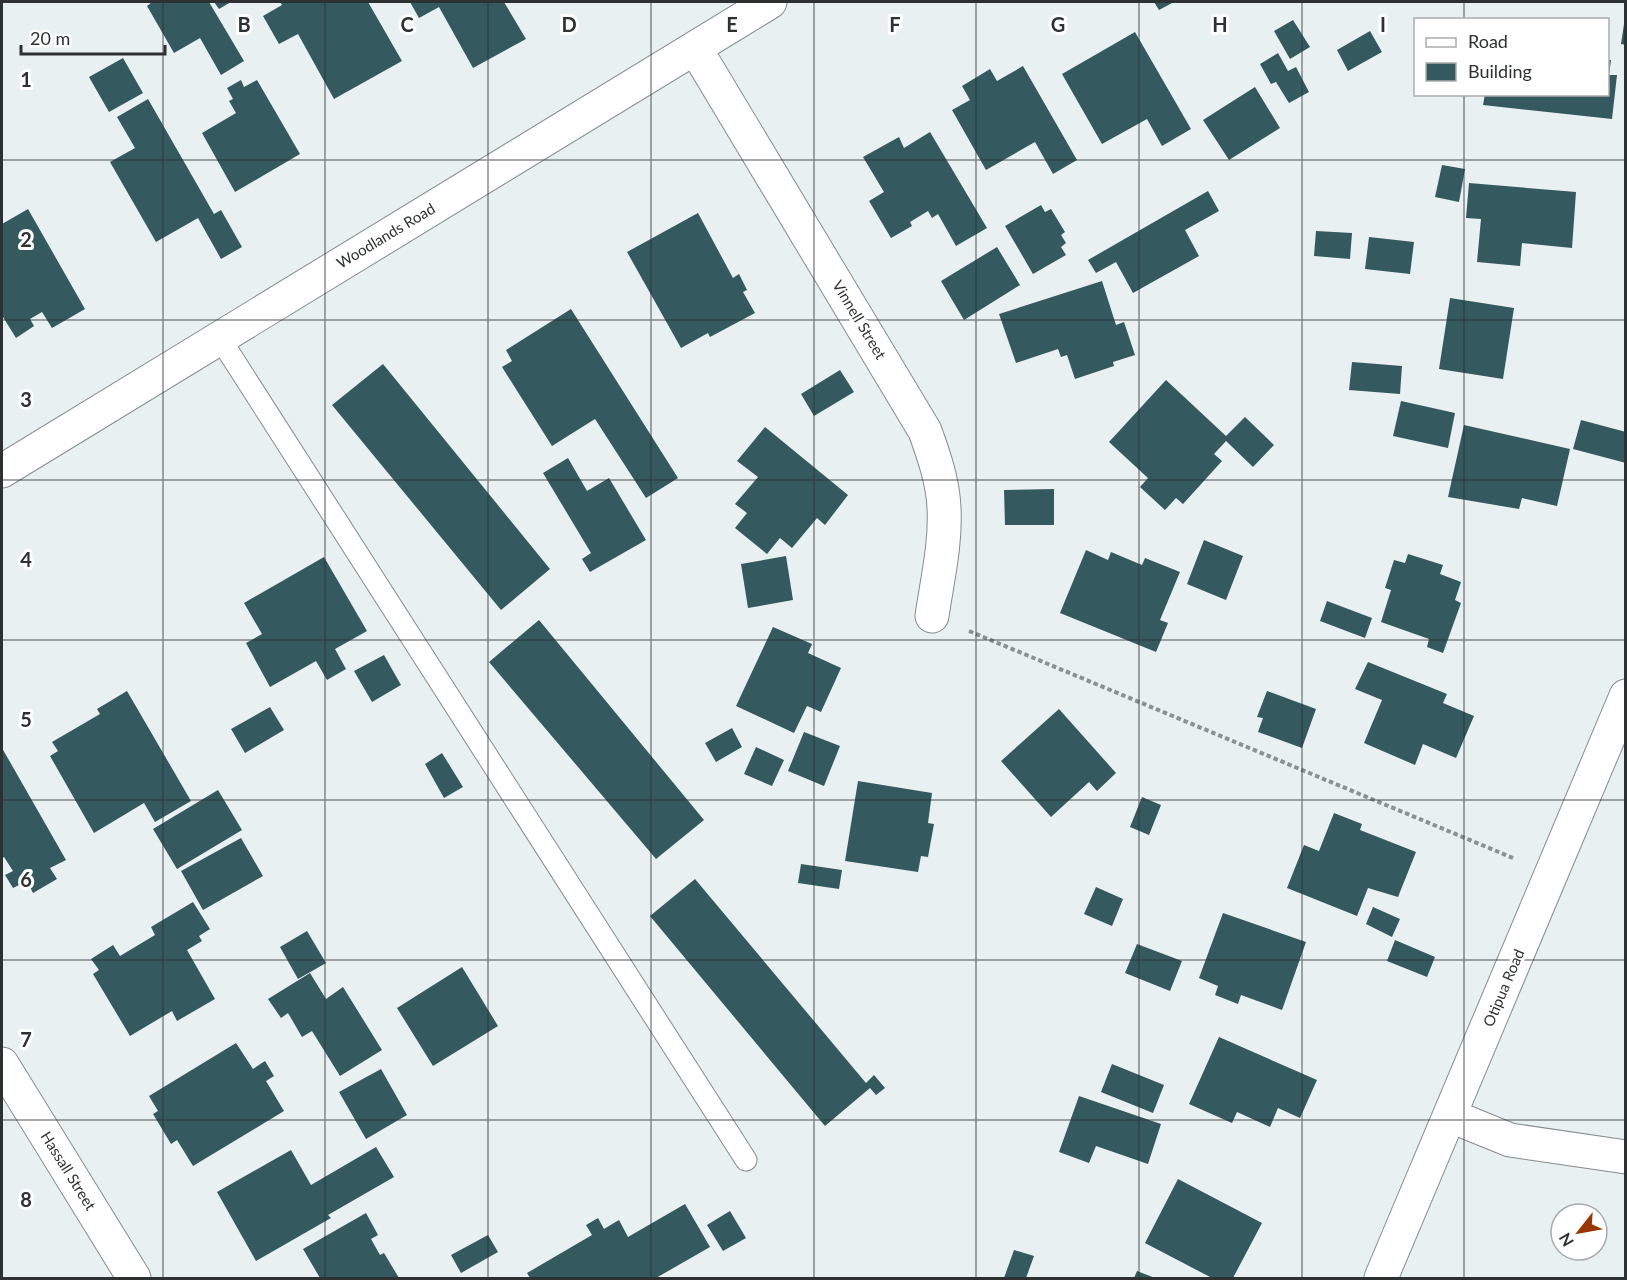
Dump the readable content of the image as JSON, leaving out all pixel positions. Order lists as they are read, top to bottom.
{
  "streets": {
    "street": [
      "Woodlands Road",
      "Vinnell Street",
      "Otipua Road",
      "Hassall Street"
    ]
  },
  "crossings": [
    ["Woodlands Road", "Vinnell Street"]
  ],
  "legend": ["Road", "Building"],
  "scale_bar": "20 m",
  "north": "bottom left",
  "grid": {
    "columns": [
      "B",
      "C",
      "D",
      "E",
      "F",
      "G",
      "H",
      "I"
    ],
    "rows": [
      "1",
      "2",
      "3",
      "4",
      "5",
      "6",
      "7",
      "8"
    ]
  }
}
